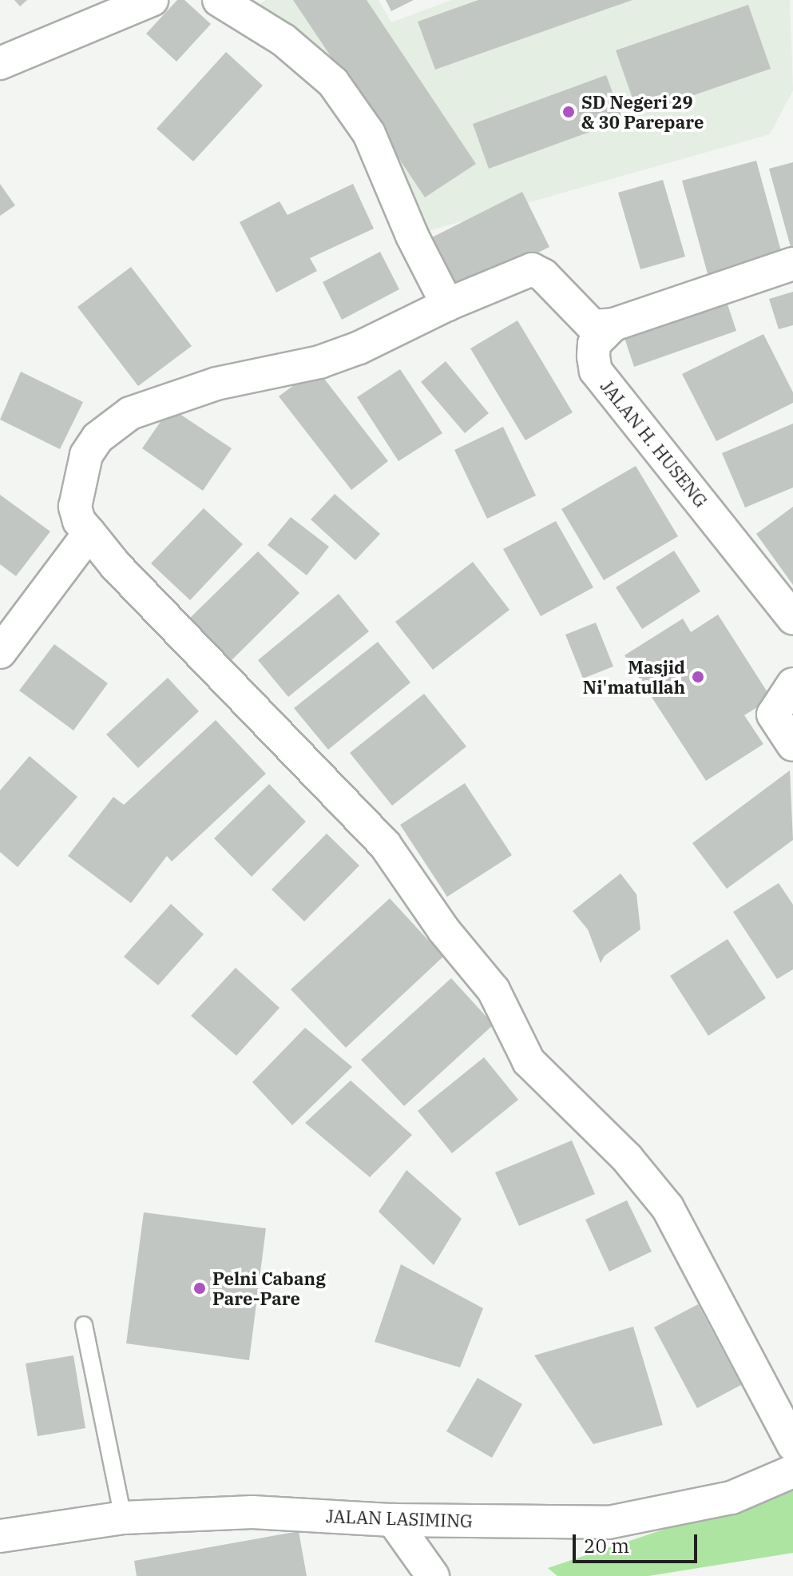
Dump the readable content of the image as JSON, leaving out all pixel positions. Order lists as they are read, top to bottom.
{
  "streets": {
    "street": ["JALAN H. HUSENG", "JALAN LASIMING"]
  },
  "places": ["SD Negeri 29 & 30 Parepare", "Masjid Ni'matullah", "Pelni Cabang Pare-Pare"],
  "scale_bar": "20 m"
}
